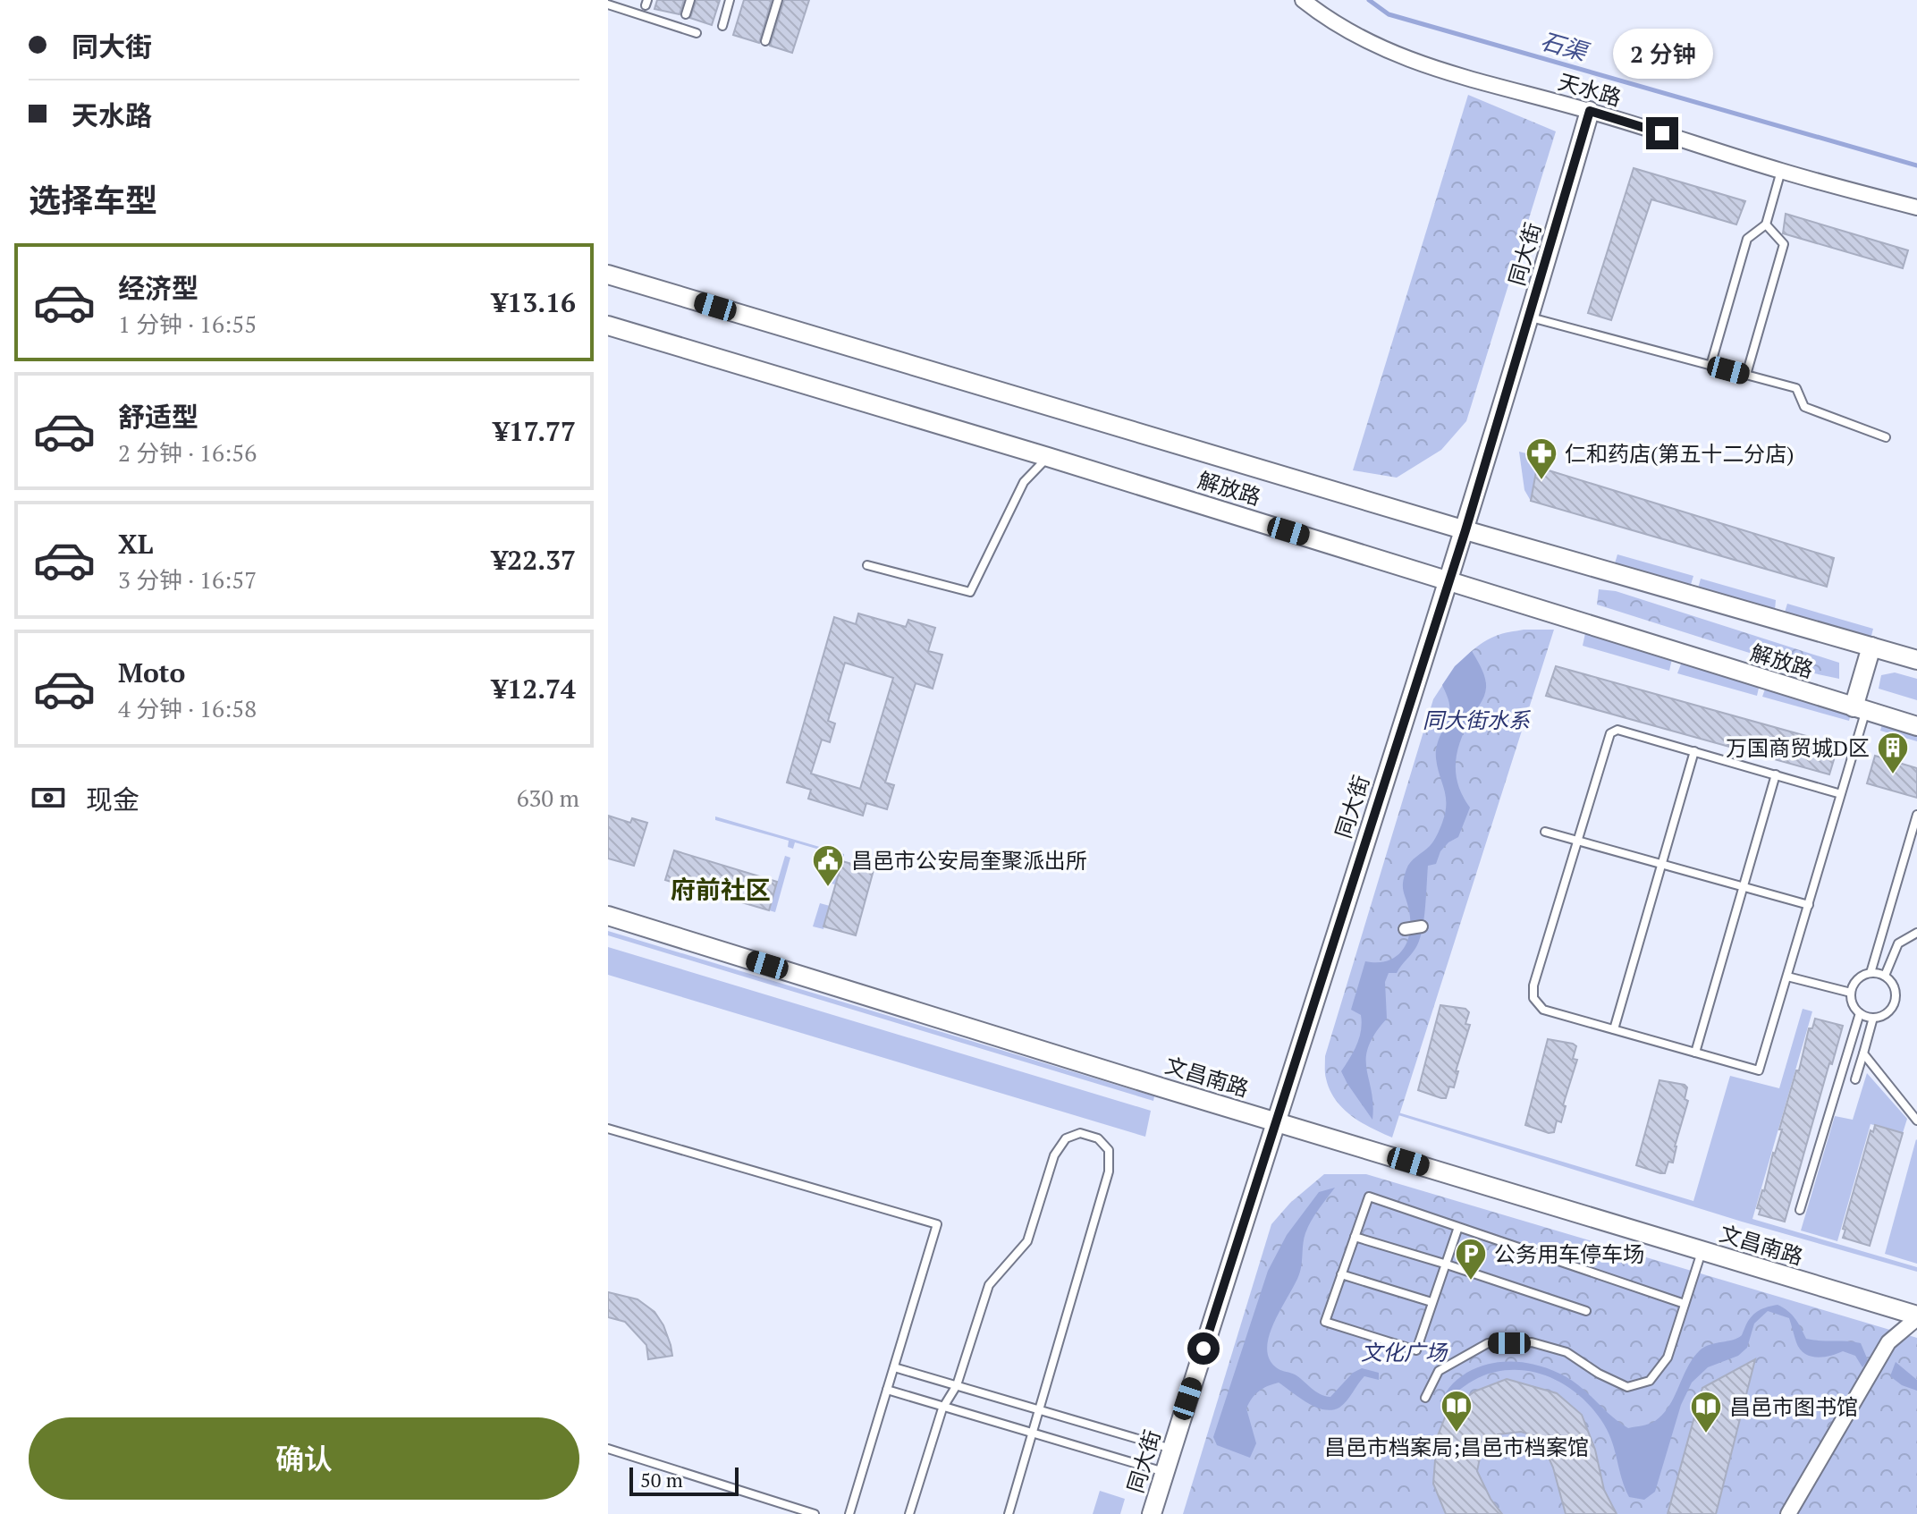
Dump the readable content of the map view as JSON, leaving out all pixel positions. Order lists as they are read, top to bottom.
{
  "streets": {
    "street": [
      "天水路",
      "同大街",
      "解放路",
      "文昌南路"
    ]
  },
  "crossings": [
    ["天水路", "同大街"],
    ["同大街", "解放路"],
    ["同大街", "文昌南路"]
  ],
  "districts": ["府前社区"],
  "water": ["石渠"],
  "parks": ["同大街水系", "文化广场"],
  "places": {
    "pharmacy": ["仁和药店(第五十二分店)"],
    "building": ["万国商贸城D区"],
    "public building": ["昌邑市公安局奎聚派出所"],
    "parking": ["公务用车停车场"],
    "library": ["昌邑市档案局;昌邑市档案馆", "昌邑市图书馆"]
  },
  "scale_bar": "50 m",
  "page": {
    "banner": ["同大街", "天水路"],
    "bubble": "2 分钟",
    "heading": "选择车型",
    "list": [
      {
        "name": "经济型",
        "note": "1 分钟 · 16:55",
        "value": "¥13.16"
      },
      {
        "name": "舒适型",
        "note": "2 分钟 · 16:56",
        "value": "¥17.77"
      },
      {
        "name": "XL",
        "note": "3 分钟 · 16:57",
        "value": "¥22.37"
      },
      {
        "name": "Moto",
        "note": "4 分钟 · 16:58",
        "value": "¥12.74"
      }
    ],
    "pay": ["现金", "630 m"],
    "buttons": "确认",
    "scale": "50 m"
  }
}
